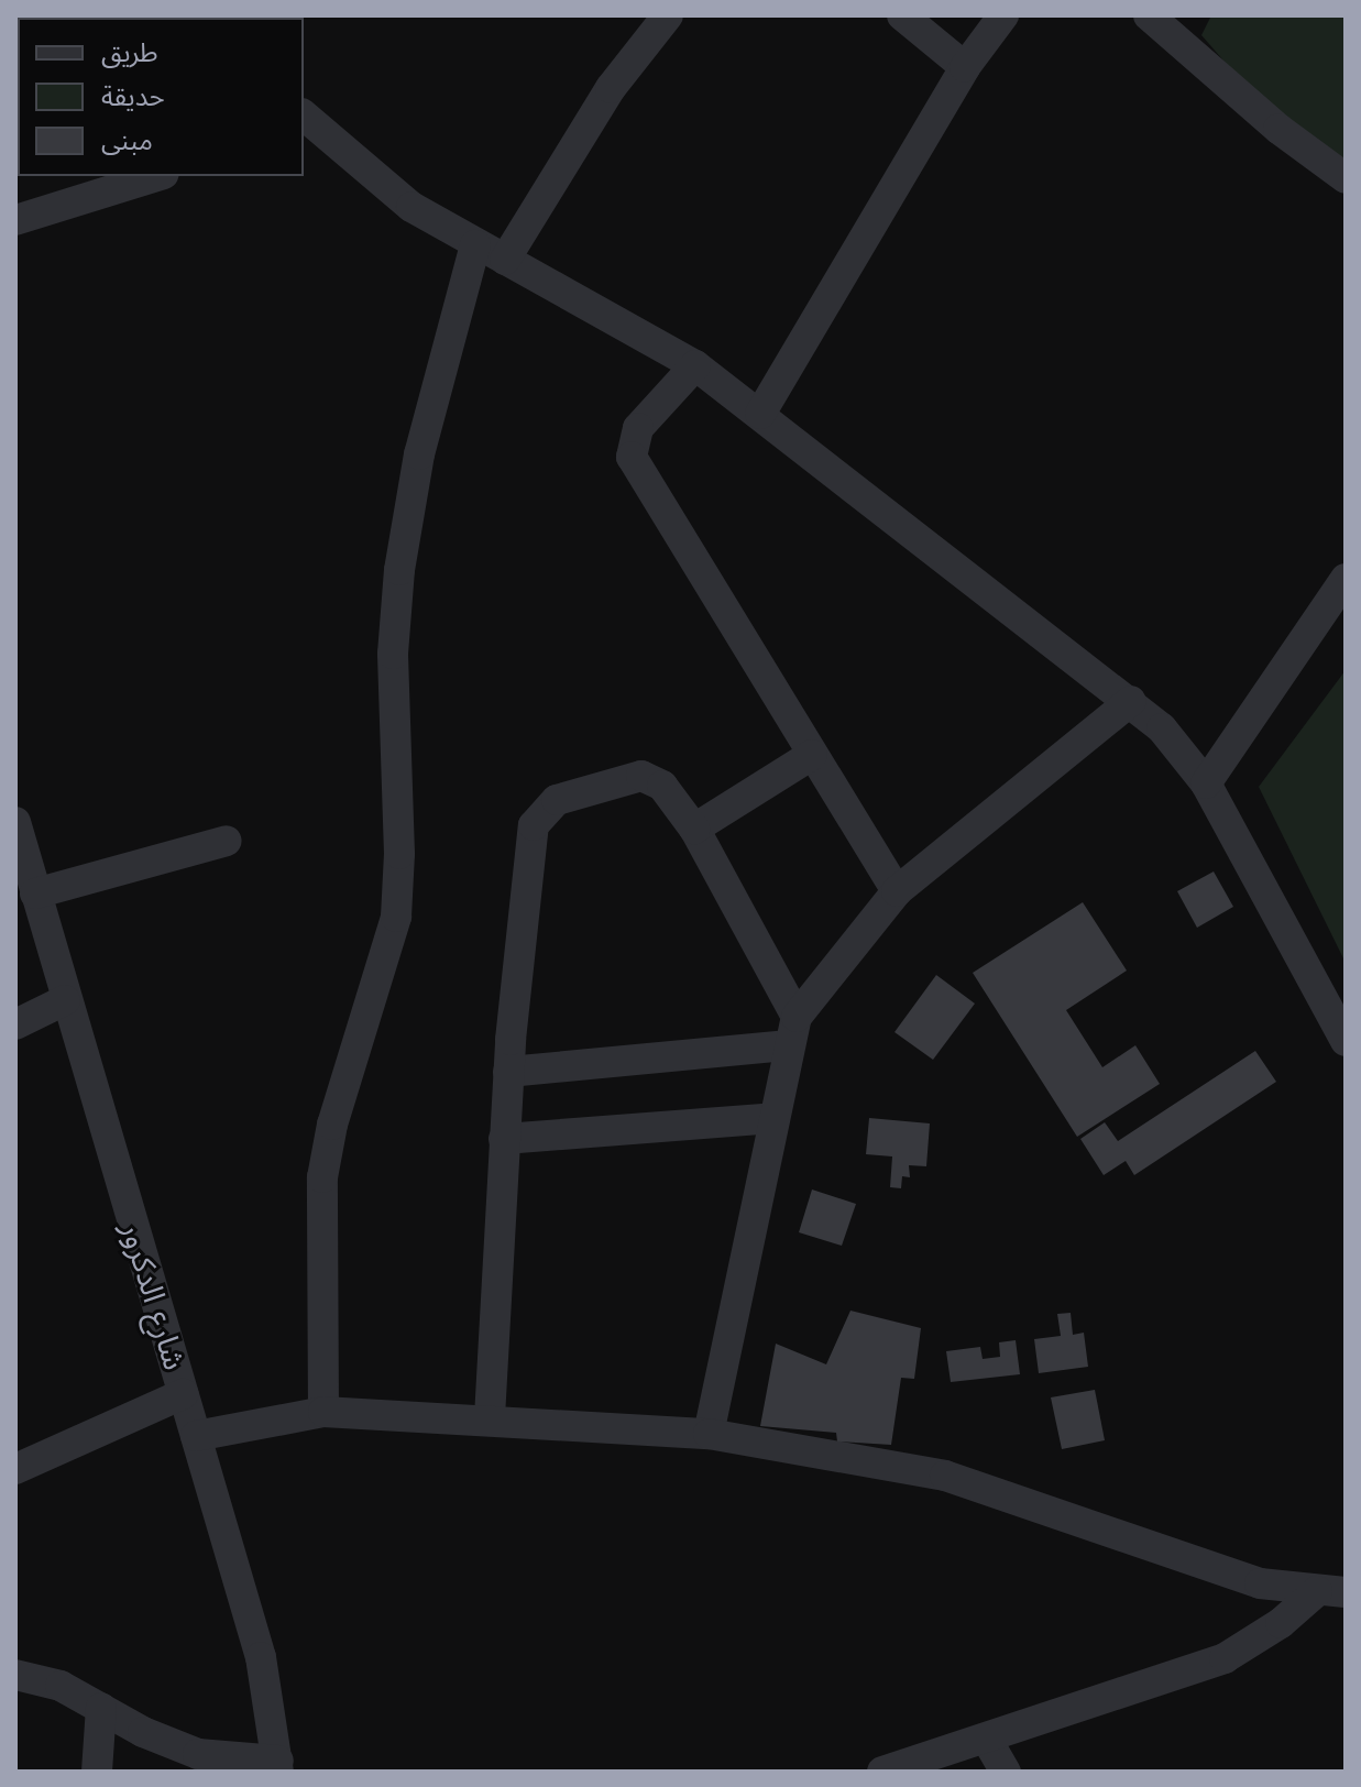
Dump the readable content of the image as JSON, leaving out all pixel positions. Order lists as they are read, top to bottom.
{
  "streets": {
    "street": ["شارع الدكرور"]
  },
  "legend": ["طريق", "حديقة", "مبنى"]
}
